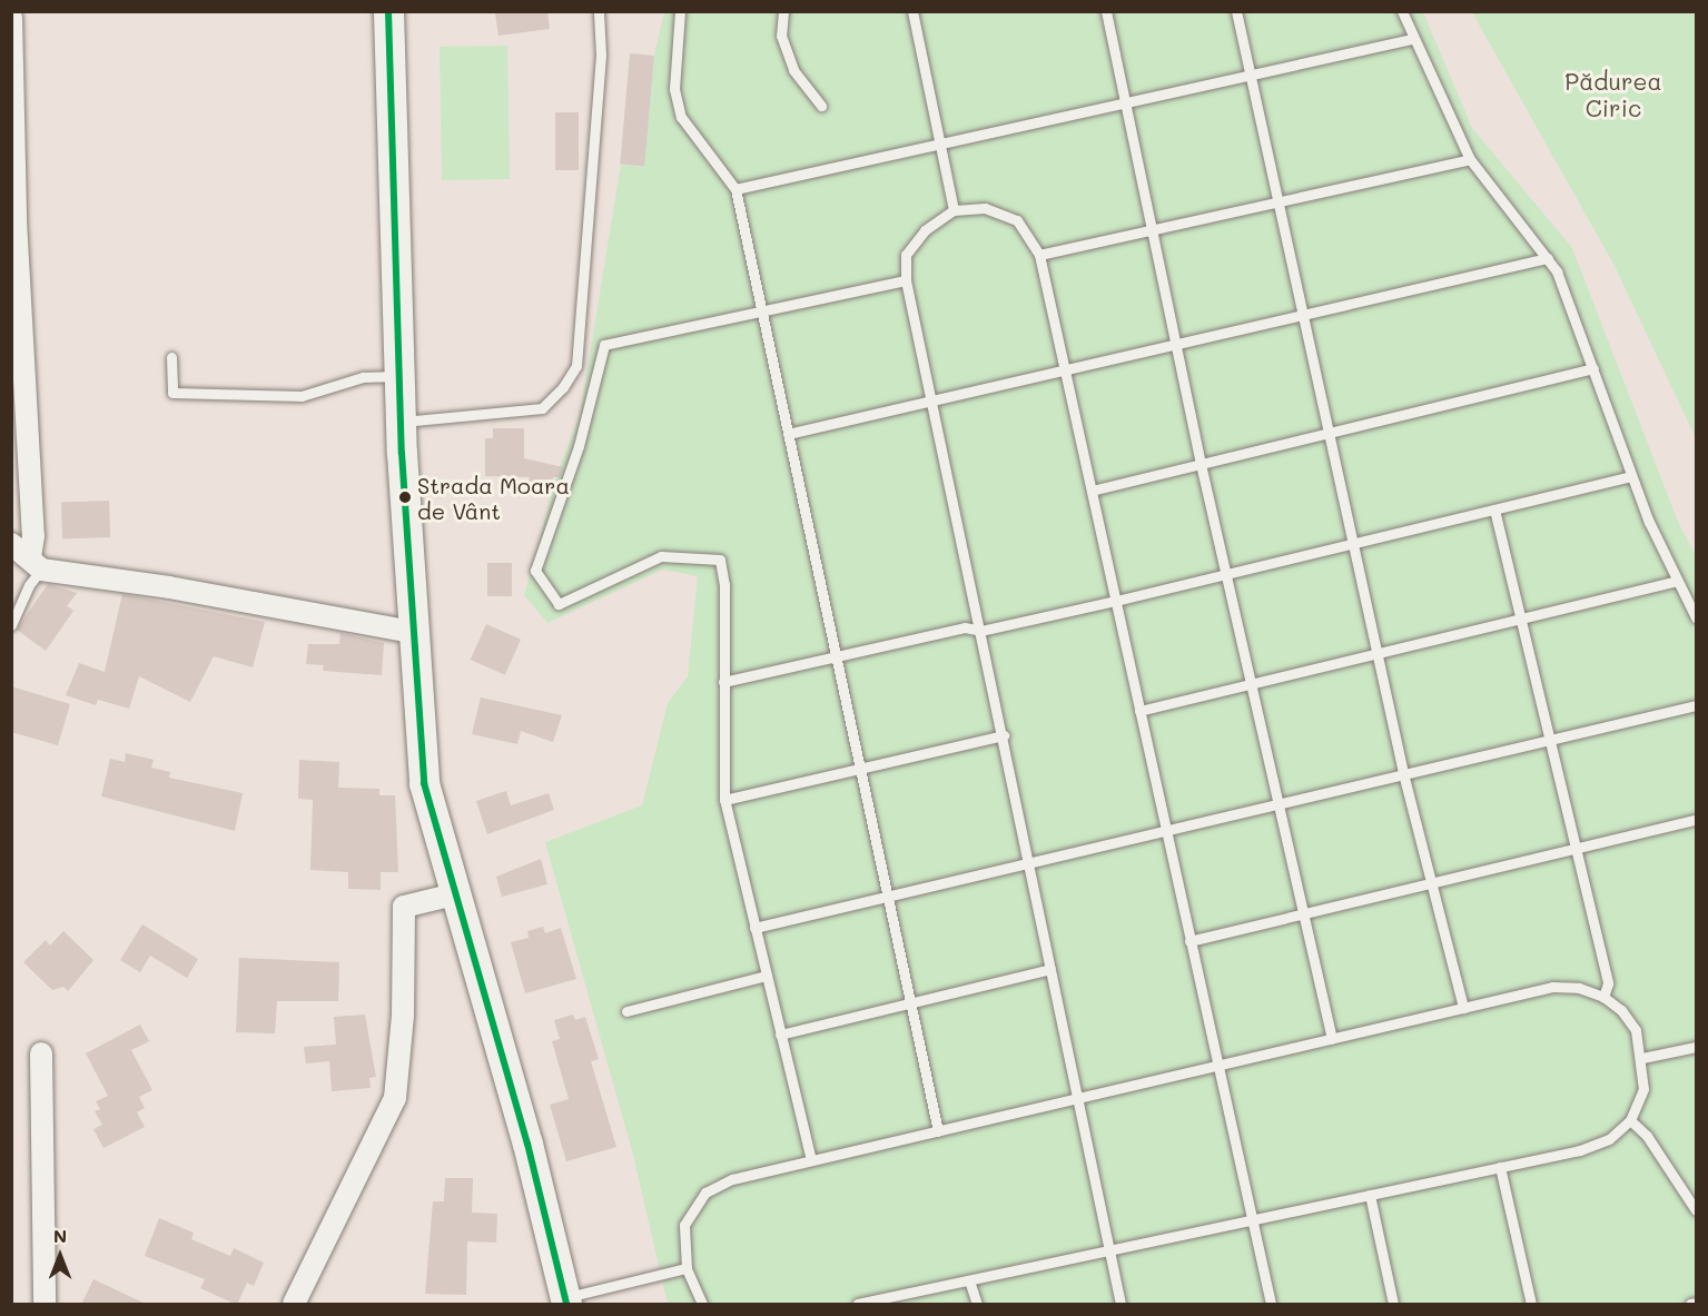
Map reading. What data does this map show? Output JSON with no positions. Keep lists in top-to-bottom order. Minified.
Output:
{"parks":["Pădurea Ciric"],"places":["Strada Moara de Vânt"],"north":"top"}
